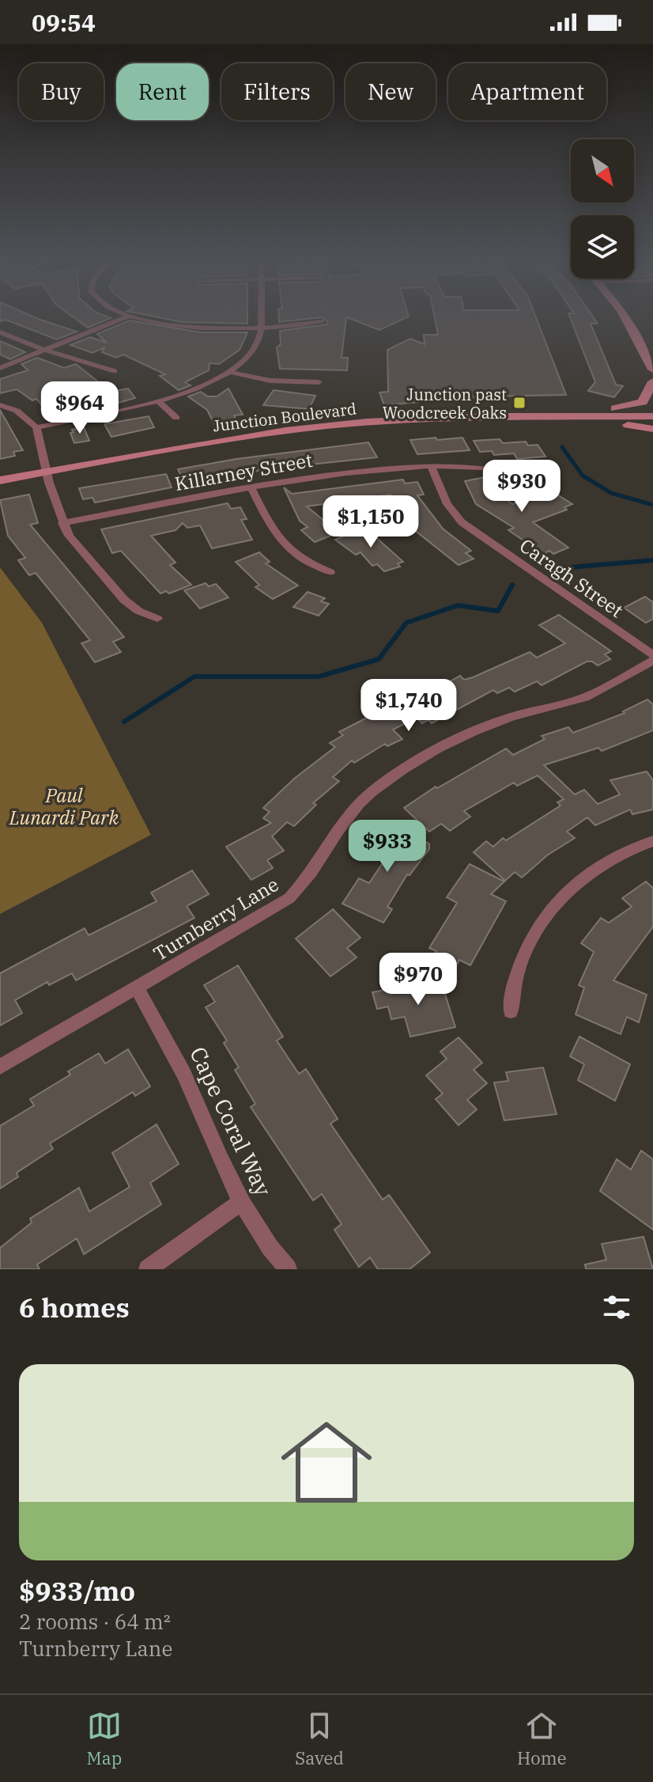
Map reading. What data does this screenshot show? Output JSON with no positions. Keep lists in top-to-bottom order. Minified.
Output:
{"streets":{"main road":["Junction Boulevard"],"street":["Killarney Street","Caragh Street","Turnberry Lane","Cape Coral Way"]},"crossings":[["Killarney Street","Caragh Street"],["Turnberry Lane","Cape Coral Way"]],"parks":["Paul Lunardi Park"],"places":{"transit":["Junction past Woodcreek Oaks"]},"north":"bottom right","page":{"status":"09:54","chip":["Buy","Rent","Filters","New","Apartment"],"price":["$964","$930","$1,150","$1,740","$933","$970"],"heading":"6 homes","list":[{"name":"$933/mo","note":"2 rooms · 64 m² · Turnberry Lane"}],"tabs":["Map","Saved","Home"]}}
